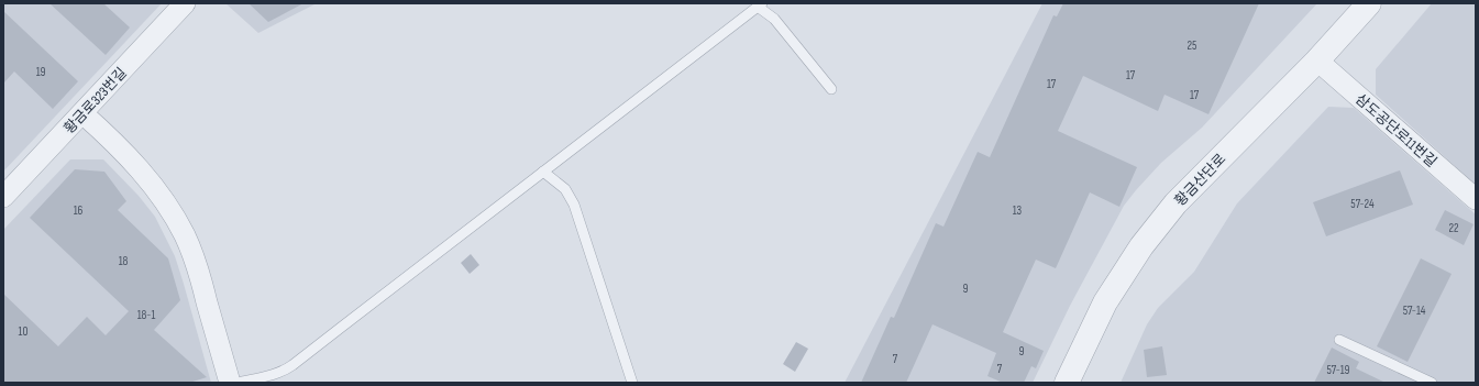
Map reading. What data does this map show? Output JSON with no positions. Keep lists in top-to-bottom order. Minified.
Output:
{"streets":{"street":["황금로323번길","삼도공단로11번길","황금산단로"]},"crossings":[["삼도공단로11번길","황금산단로"]],"house_numbers":["25","19","17","17","17","57-24","16","13","22","18","9","57-14","18-1","10","9","7","7","57-19"]}
